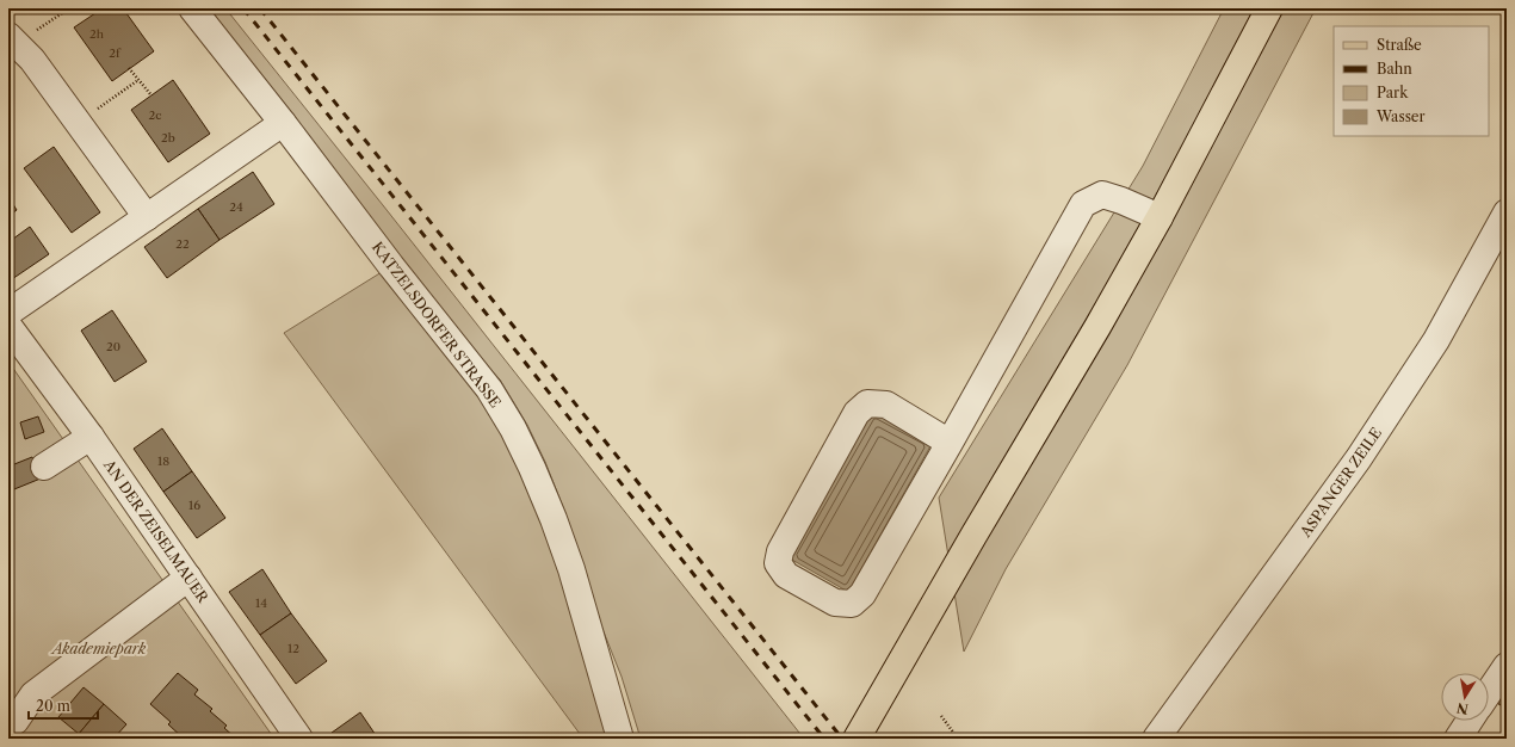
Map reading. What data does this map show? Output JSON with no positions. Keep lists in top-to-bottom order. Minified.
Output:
{"streets":{"street":["KATZELSDORFER STRASSE","ASPANGER ZEILE","AN DER ZEISELMAUER"]},"parks":["Akademiepark"],"house_numbers":["2h","2f","2c","2b","24","22","20","18","16","14","12"],"legend":["Straße","Bahn","Park","Wasser"],"scale_bar":"20 m","north":"bottom"}
